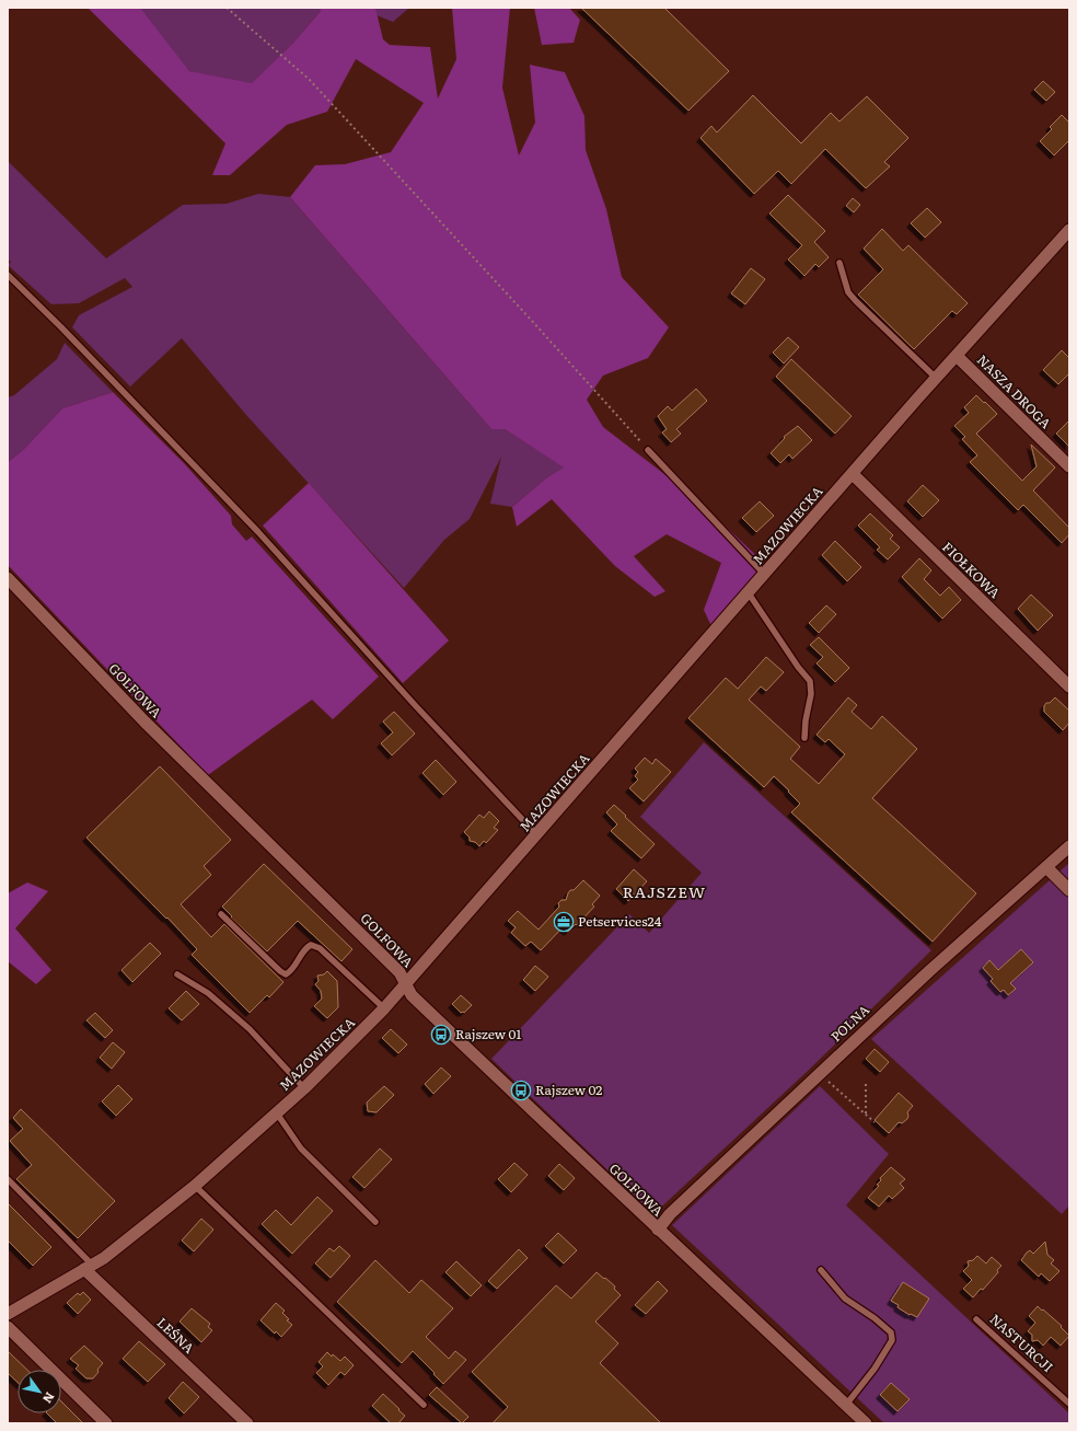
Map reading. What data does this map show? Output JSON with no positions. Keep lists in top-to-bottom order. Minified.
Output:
{"streets":{"street":["NASZA DROGA","MAZOWIECKA","FIOŁKOWA","GOLFOWA","POLNA","LEŚNA"],"lane":["NASTURCJI"]},"crossings":[["NASZA DROGA","MAZOWIECKA"],["MAZOWIECKA","FIOŁKOWA"],["MAZOWIECKA","GOLFOWA"],["MAZOWIECKA","LEŚNA"],["GOLFOWA","POLNA"]],"districts":["RAJSZEW"],"places":{"office":["Petservices24"],"bus stop":["Rajszew 01","Rajszew 02"]},"north":"bottom right"}
